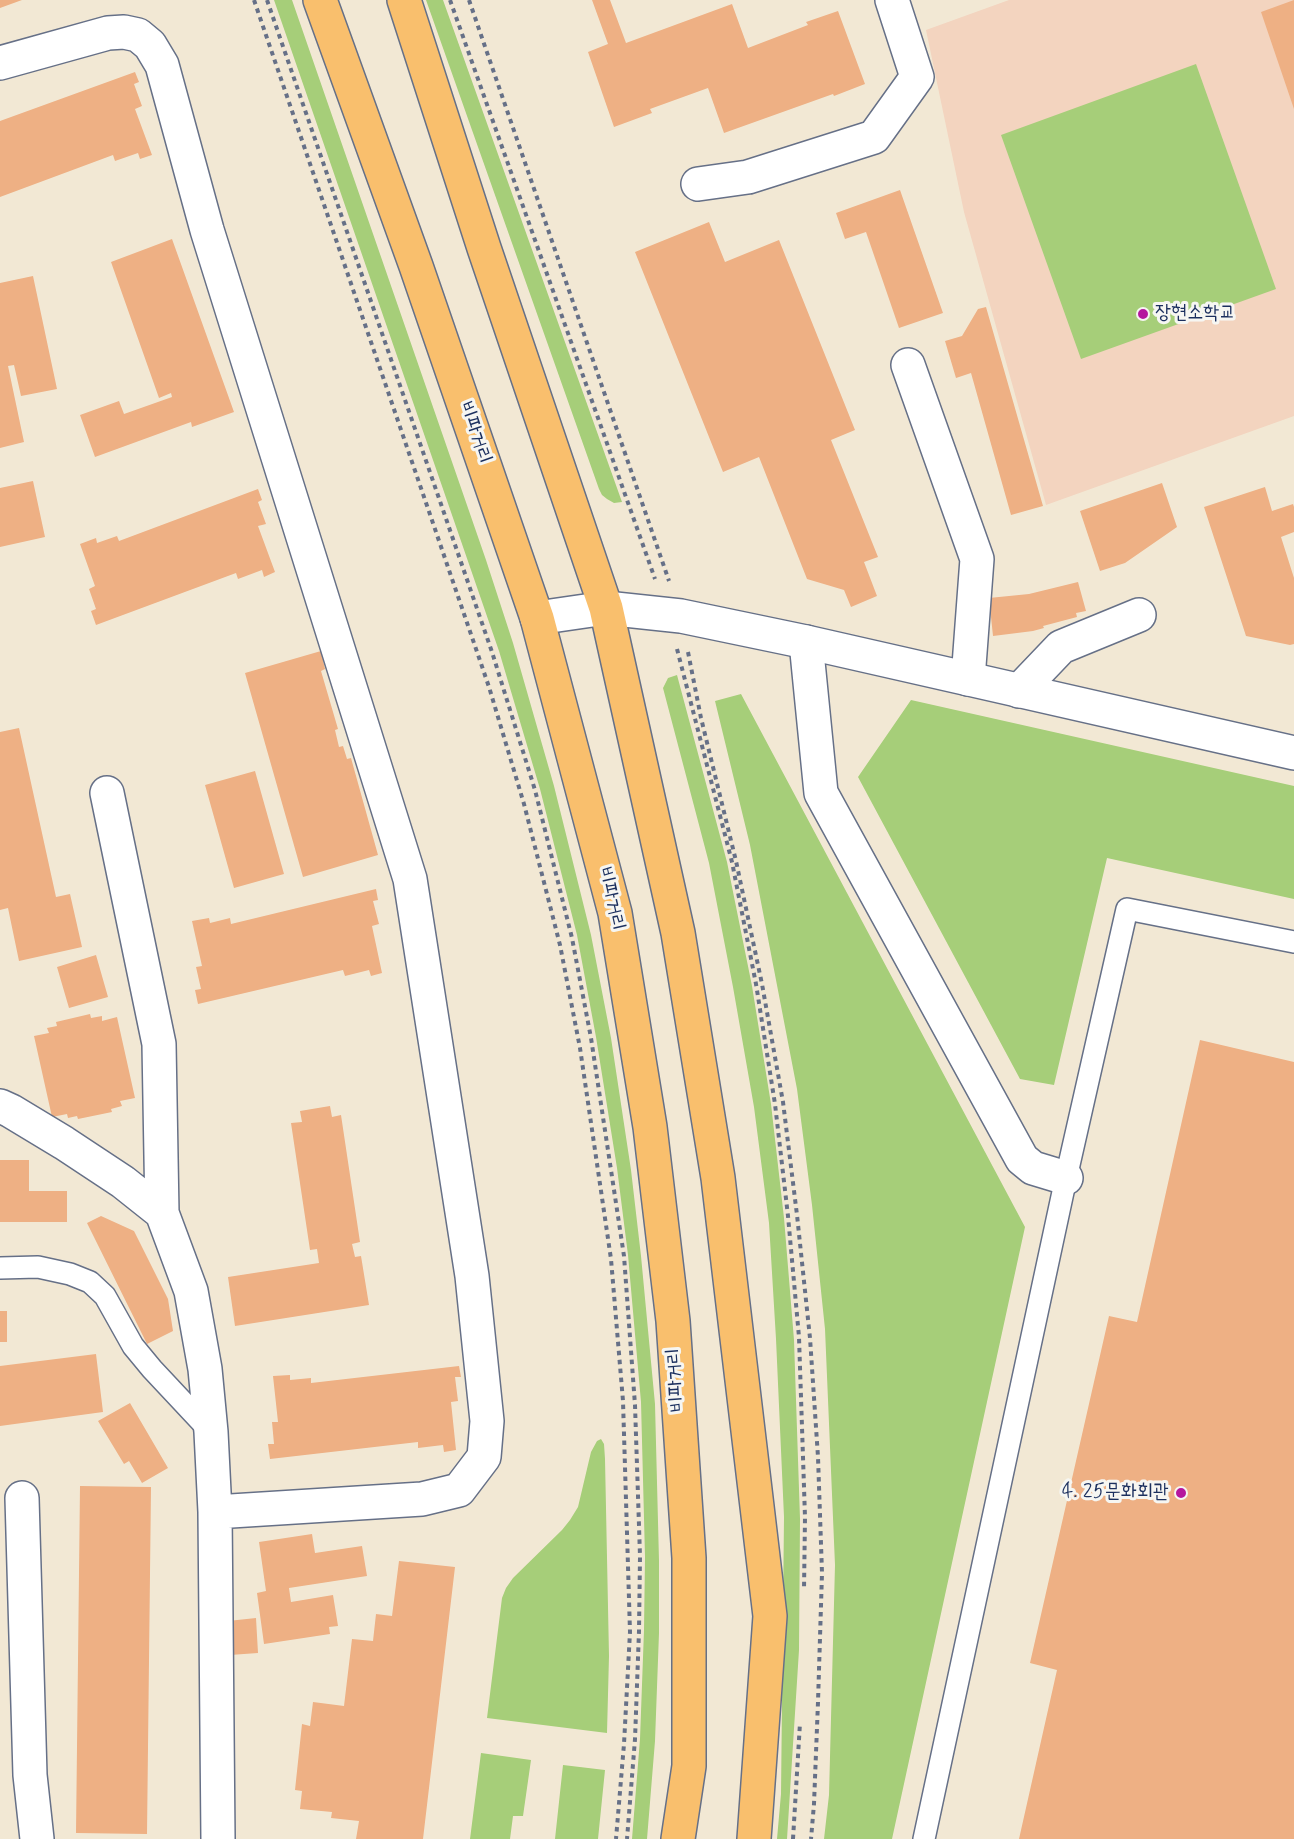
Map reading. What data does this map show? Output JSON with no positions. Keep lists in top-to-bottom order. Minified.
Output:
{"streets":{"main road":["비파거리"]},"places":["장현소학교","4. 25문화회관"]}
